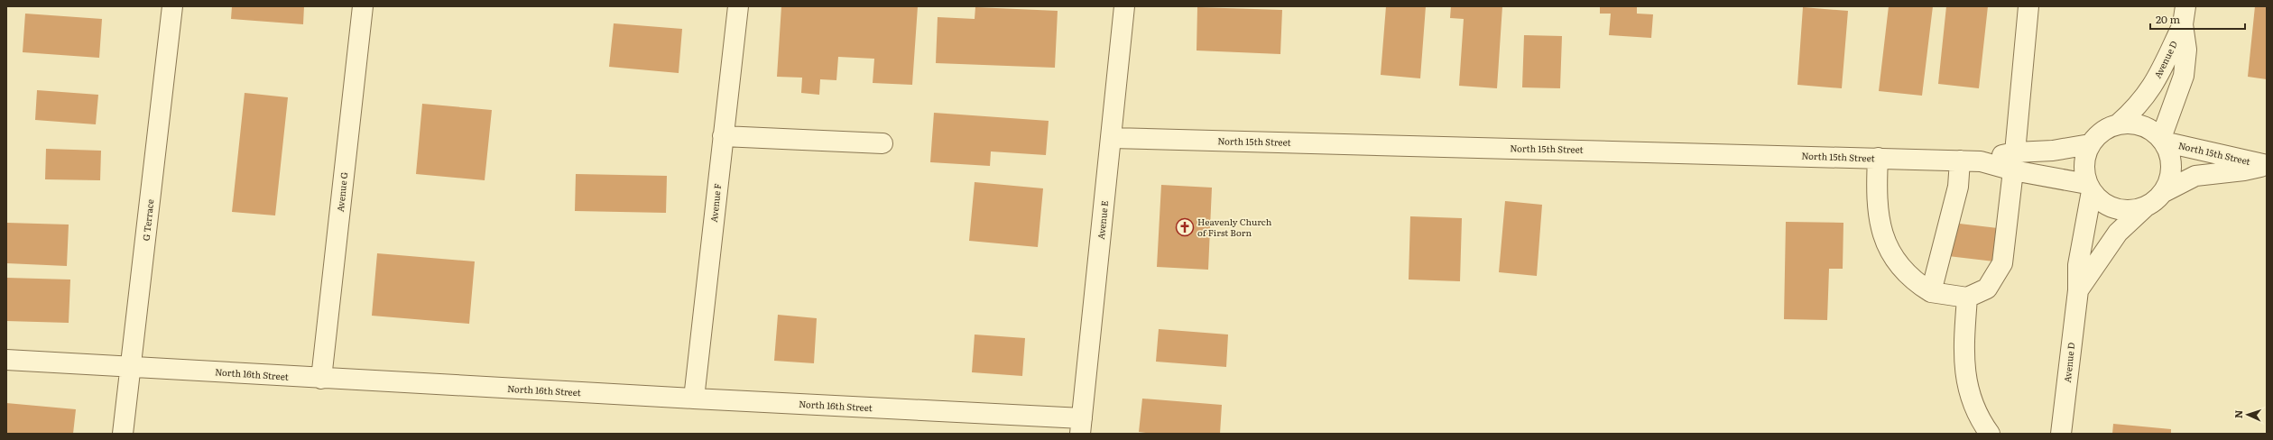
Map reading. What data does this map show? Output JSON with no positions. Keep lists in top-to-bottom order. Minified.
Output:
{"streets":{"street":["Avenue D","North 15th Street","Avenue G","Avenue F","G Terrace","Avenue E","North 16th Street"]},"crossings":[["Avenue D","North 15th Street"],["North 15th Street","Avenue E"],["Avenue G","North 16th Street"],["Avenue F","North 16th Street"],["G Terrace","North 16th Street"],["Avenue E","North 16th Street"]],"places":{"church":["Heavenly Church of First Born"]},"scale_bar":"20 m","north":"left"}
